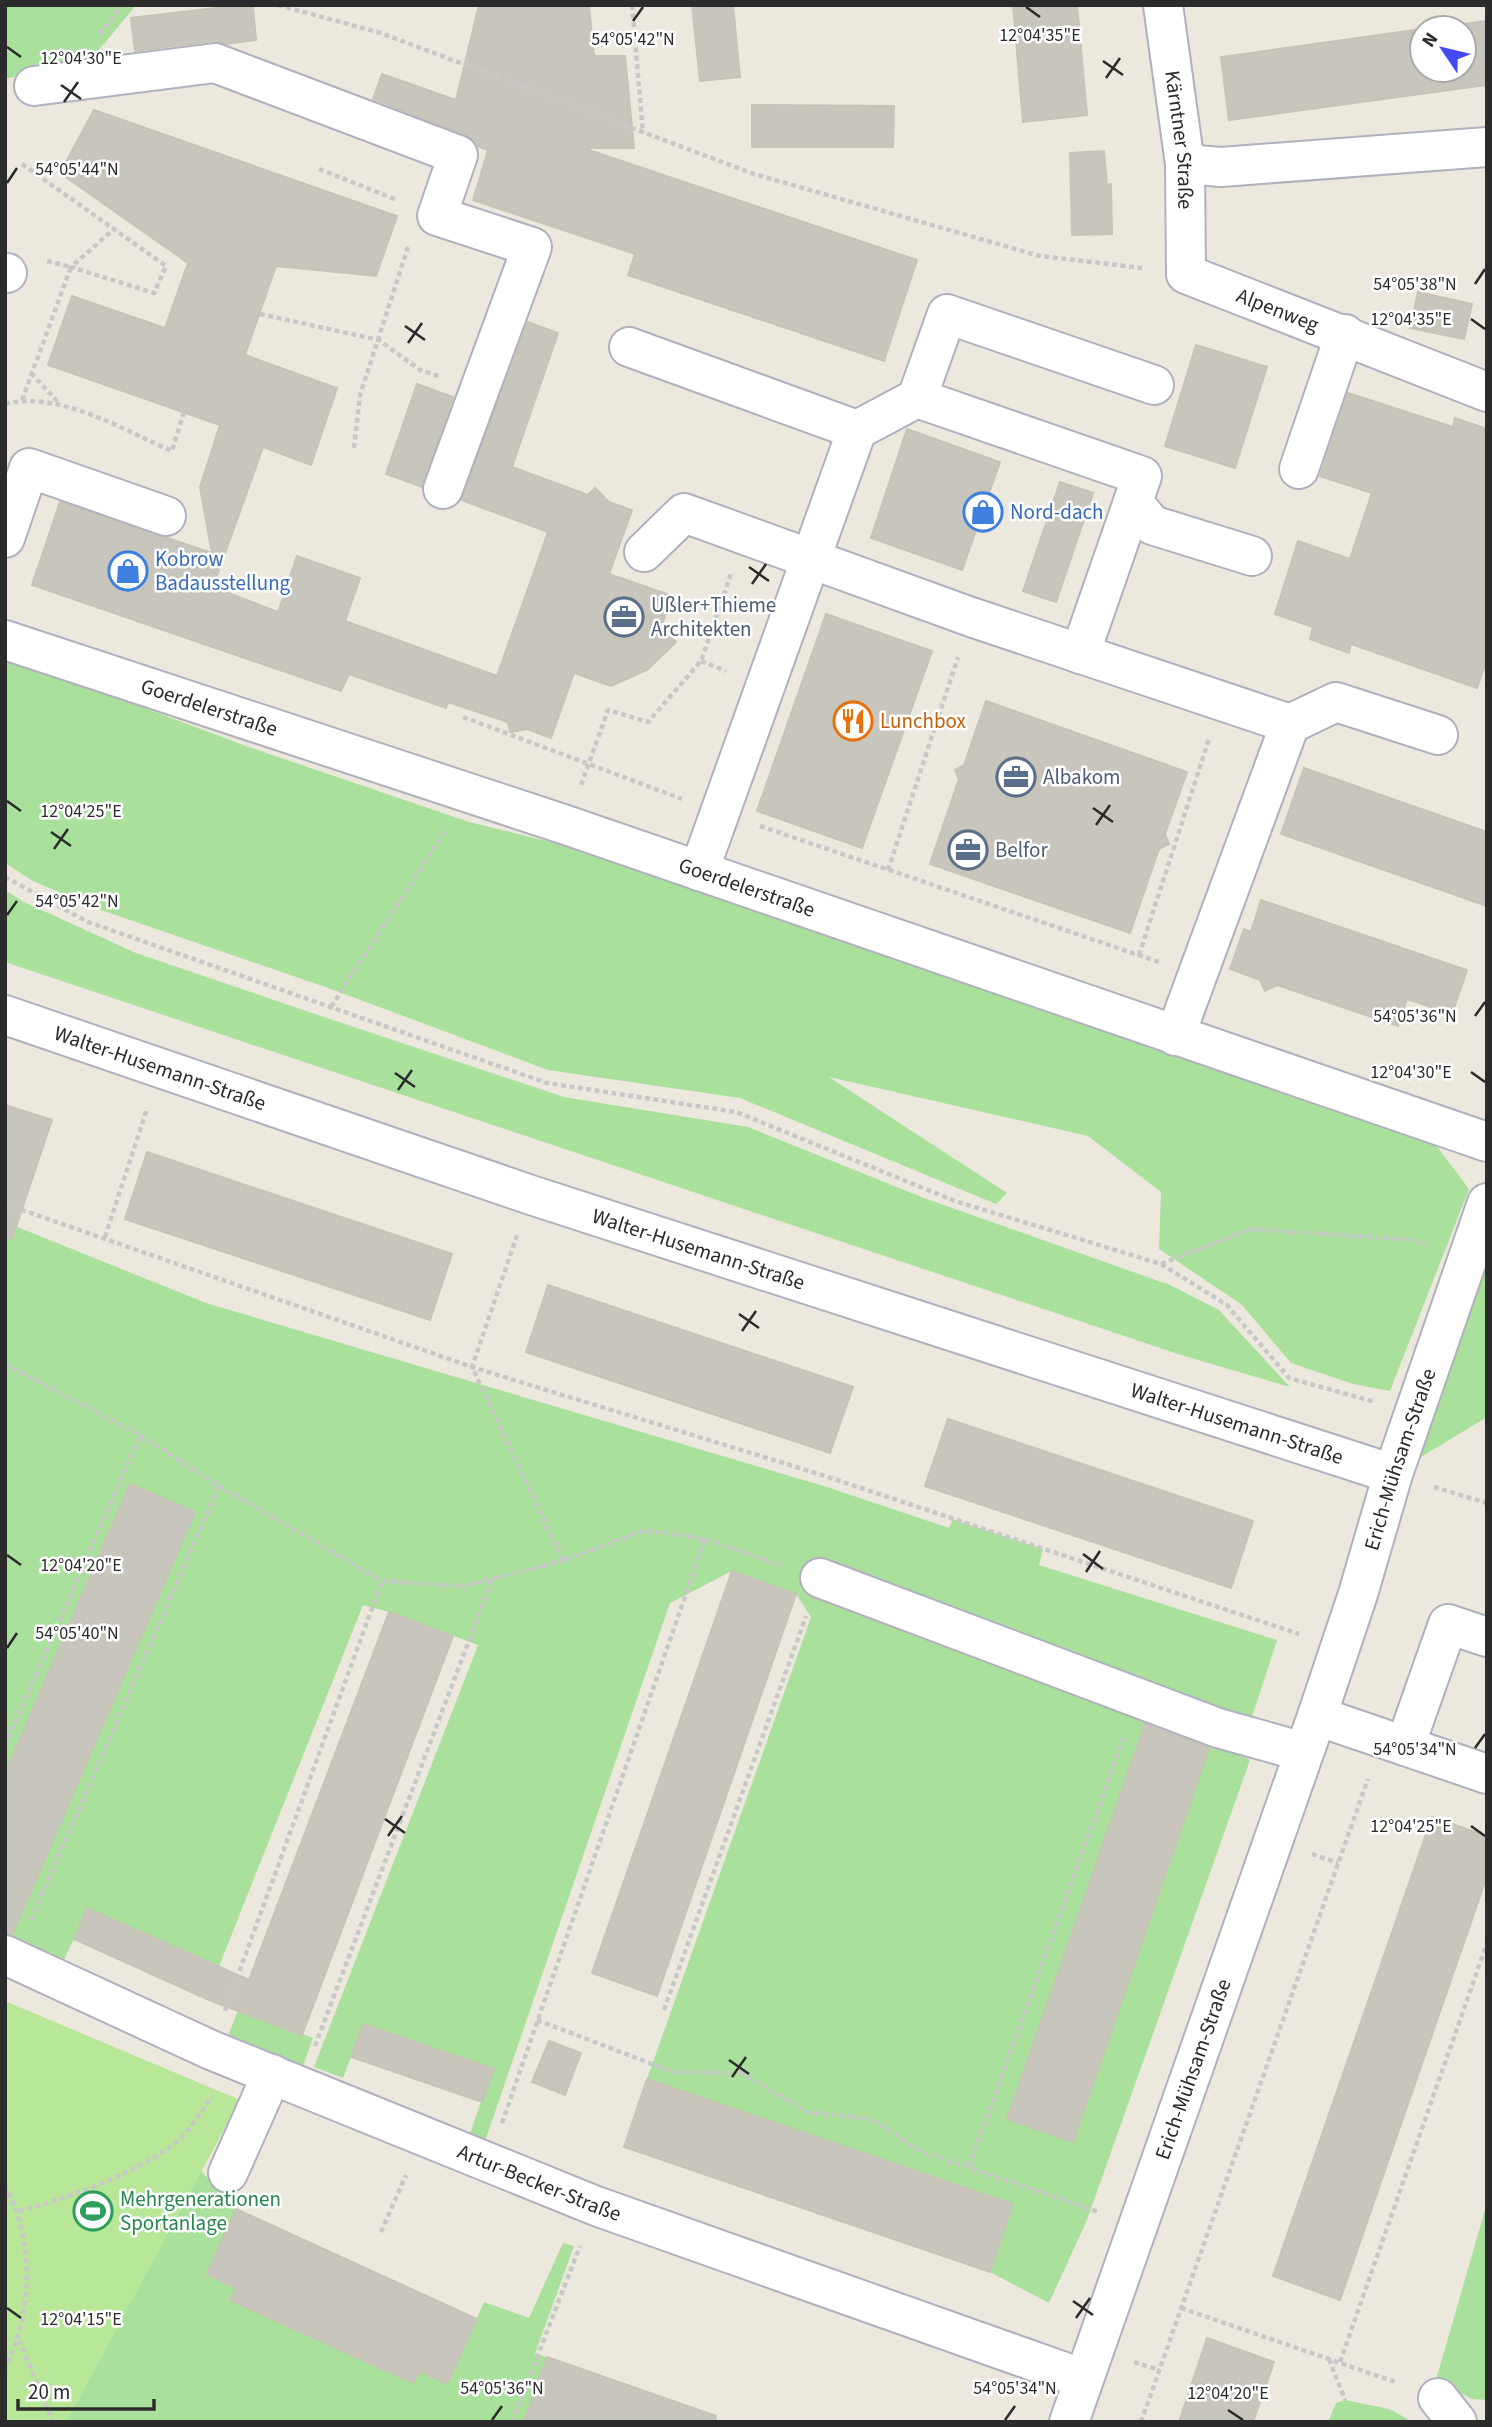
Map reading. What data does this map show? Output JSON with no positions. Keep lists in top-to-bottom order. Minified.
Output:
{"streets":{"street":["Kärntner Straße","Alpenweg","Goerdelerstraße","Walter-Husemann-Straße","Erich-Mühsam-Straße","Artur-Becker-Straße"]},"crossings":[["Kärntner Straße","Alpenweg"],["Walter-Husemann-Straße","Erich-Mühsam-Straße"],["Erich-Mühsam-Straße","Artur-Becker-Straße"]],"places":{"shop":["Nord-dach","Kobrow Badausstellung"],"office":["Ußler+Thieme Architekten","Albakom","Belfor"],"restaurant":["Lunchbox"],"sports":["Mehrgenerationen Sportanlage"]},"scale_bar":"20 m","north":"top left","coordinates":["12°04'35\"E","54°05'42\"N","12°04'30\"E","54°05'44\"N","54°05'38\"N","12°04'25\"E","54°05'36\"N","12°04'20\"E","54°05'40\"N","54°05'34\"N","12°04'15\"E"]}
